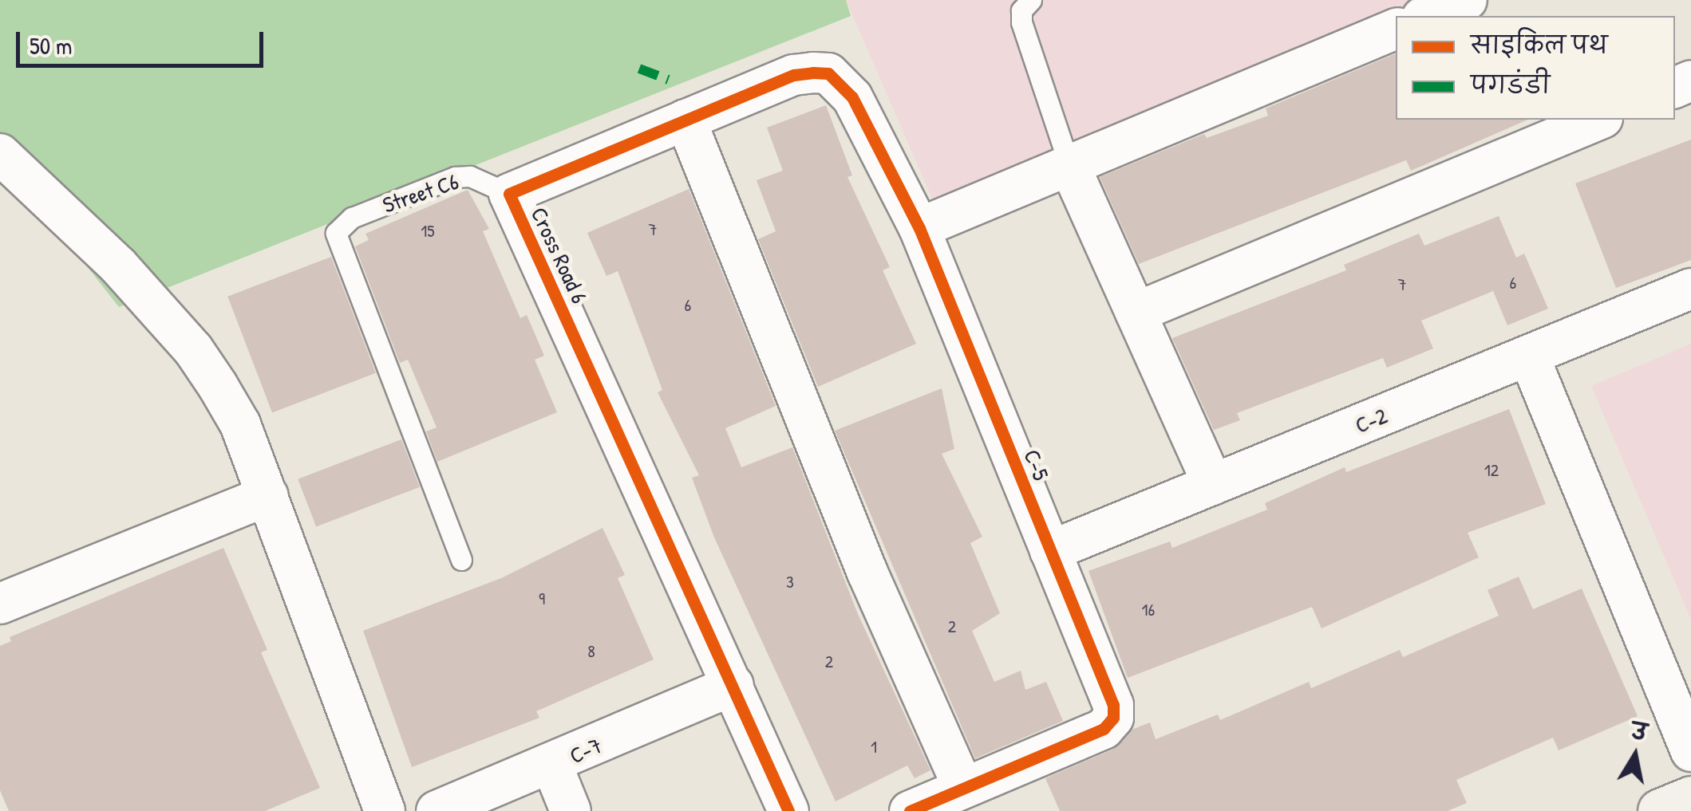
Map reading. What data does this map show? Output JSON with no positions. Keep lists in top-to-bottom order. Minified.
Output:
{"streets":{"street":["Cross Road 6","C-2","C-5","C-7"],"lane":["Street C6"]},"crossings":[["Street C6","Cross Road 6"],["Cross Road 6","C-5"],["Cross Road 6","C-7"],["C-2","C-5"]],"house_numbers":["7","15","6","7","6","12","3","9","16","2","8","2","1"],"legend":["साइकिल पथ","पगडंडी"],"scale_bar":"50 m","north":"top"}
